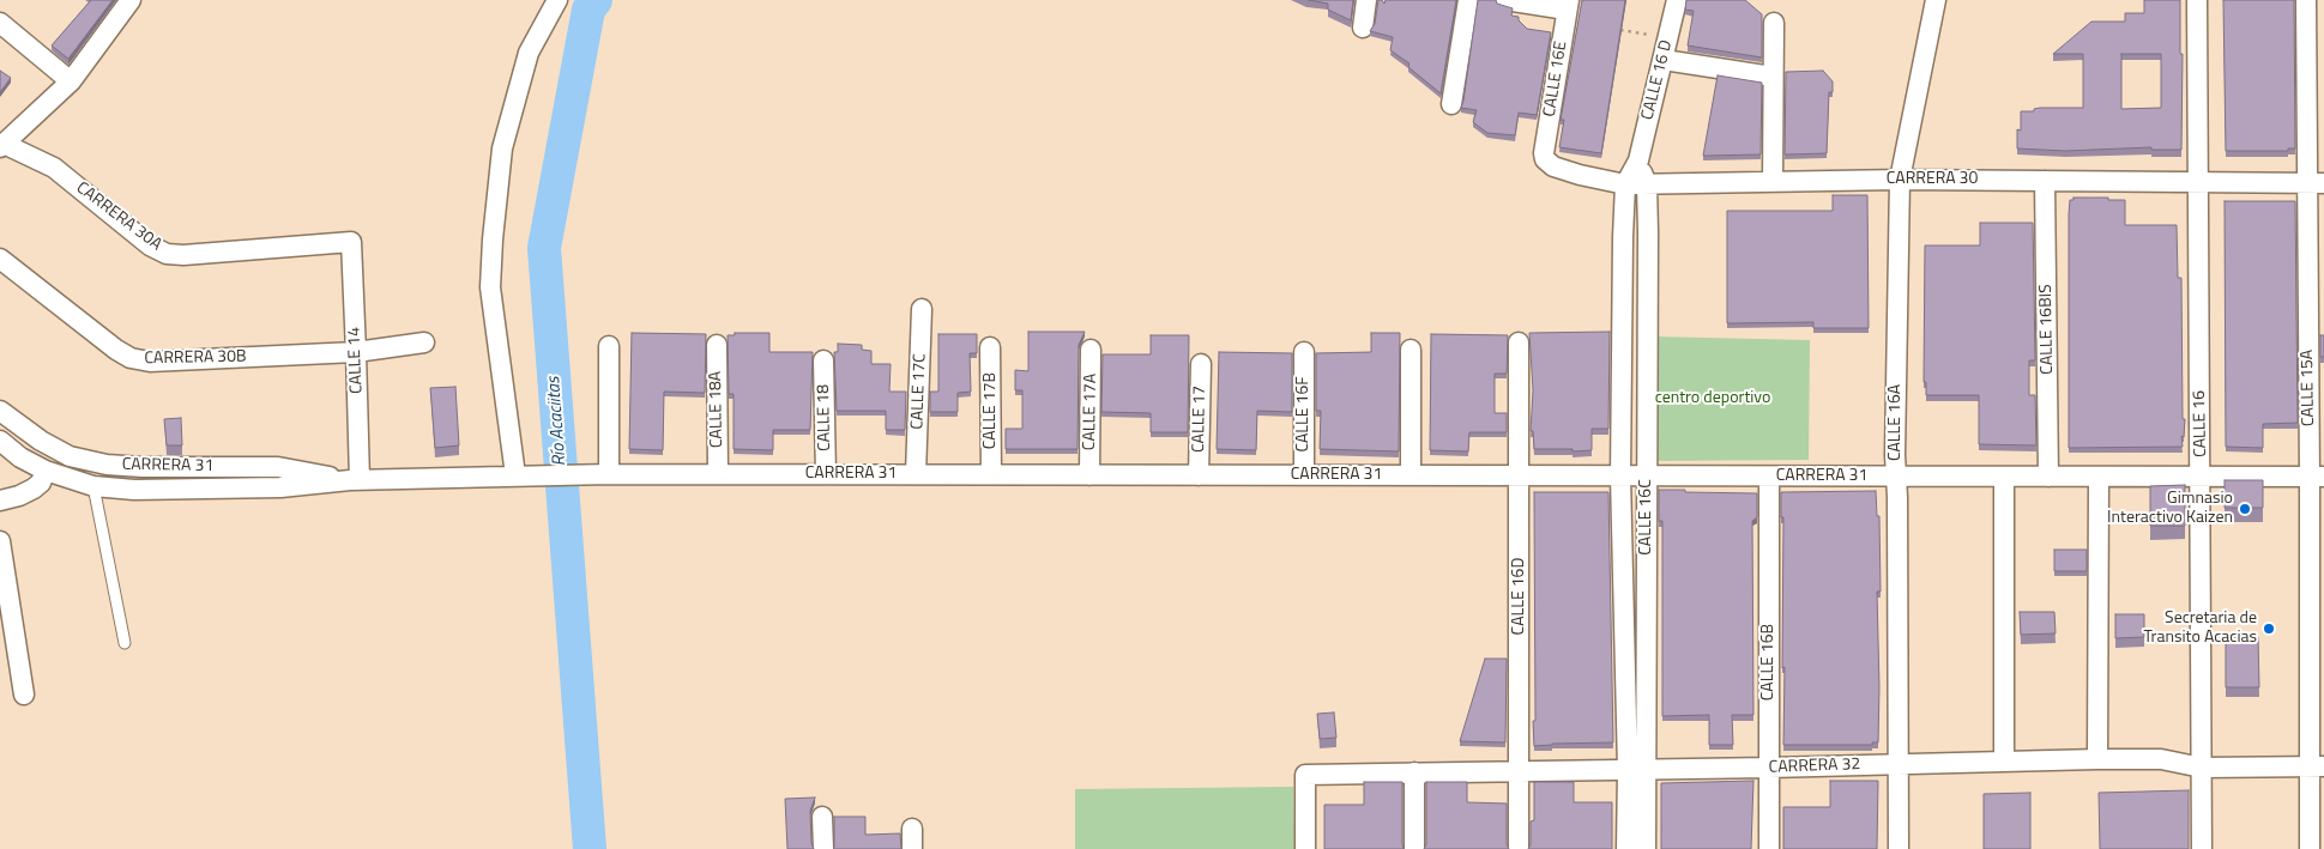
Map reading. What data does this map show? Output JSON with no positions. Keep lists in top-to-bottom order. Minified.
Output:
{"streets":{"street":["CALLE 16E","CALLE 16 D","CARRERA 30","CARRERA 30A","CALLE 16BIS","CARRERA 30B","CALLE 14","CALLE 15A","CALLE 17C","CALLE 18A","CALLE 17B","CALLE 17A","CALLE 16F","CALLE 18","CALLE 17","CALLE 16A","CALLE 16","CARRERA 31","CALLE 16C","CALLE 16D","CALLE 16B","CARRERA 32"]},"crossings":[["CALLE 16E","CARRERA 30"],["CALLE 16 D","CARRERA 30"],["CALLE 16 D","CALLE 16C"],["CARRERA 30","CALLE 16BIS"],["CARRERA 30","CALLE 15A"],["CARRERA 30","CALLE 16A"],["CARRERA 30","CALLE 16"],["CARRERA 30","CALLE 16C"],["CARRERA 30A","CALLE 14"],["CALLE 16BIS","CARRERA 31"],["CARRERA 30B","CALLE 14"],["CALLE 14","CARRERA 31"],["CALLE 15A","CARRERA 31"],["CALLE 15A","CARRERA 32"],["CALLE 17C","CARRERA 31"],["CALLE 18A","CARRERA 31"],["CALLE 17B","CARRERA 31"],["CALLE 17A","CARRERA 31"],["CALLE 16F","CARRERA 31"],["CALLE 18","CARRERA 31"],["CALLE 17","CARRERA 31"],["CALLE 16A","CARRERA 31"],["CALLE 16A","CARRERA 32"],["CALLE 16","CARRERA 31"],["CALLE 16","CARRERA 32"],["CARRERA 31","CALLE 16C"],["CARRERA 31","CALLE 16D"],["CARRERA 31","CALLE 16B"],["CALLE 16C","CARRERA 32"],["CALLE 16D","CARRERA 32"],["CALLE 16B","CARRERA 32"]],"water":["Río Acaciitas"],"parks":["centro deportivo"],"places":["Gimnasio Interactivo Kaizen","Secretaria de Transito Acacias"]}
